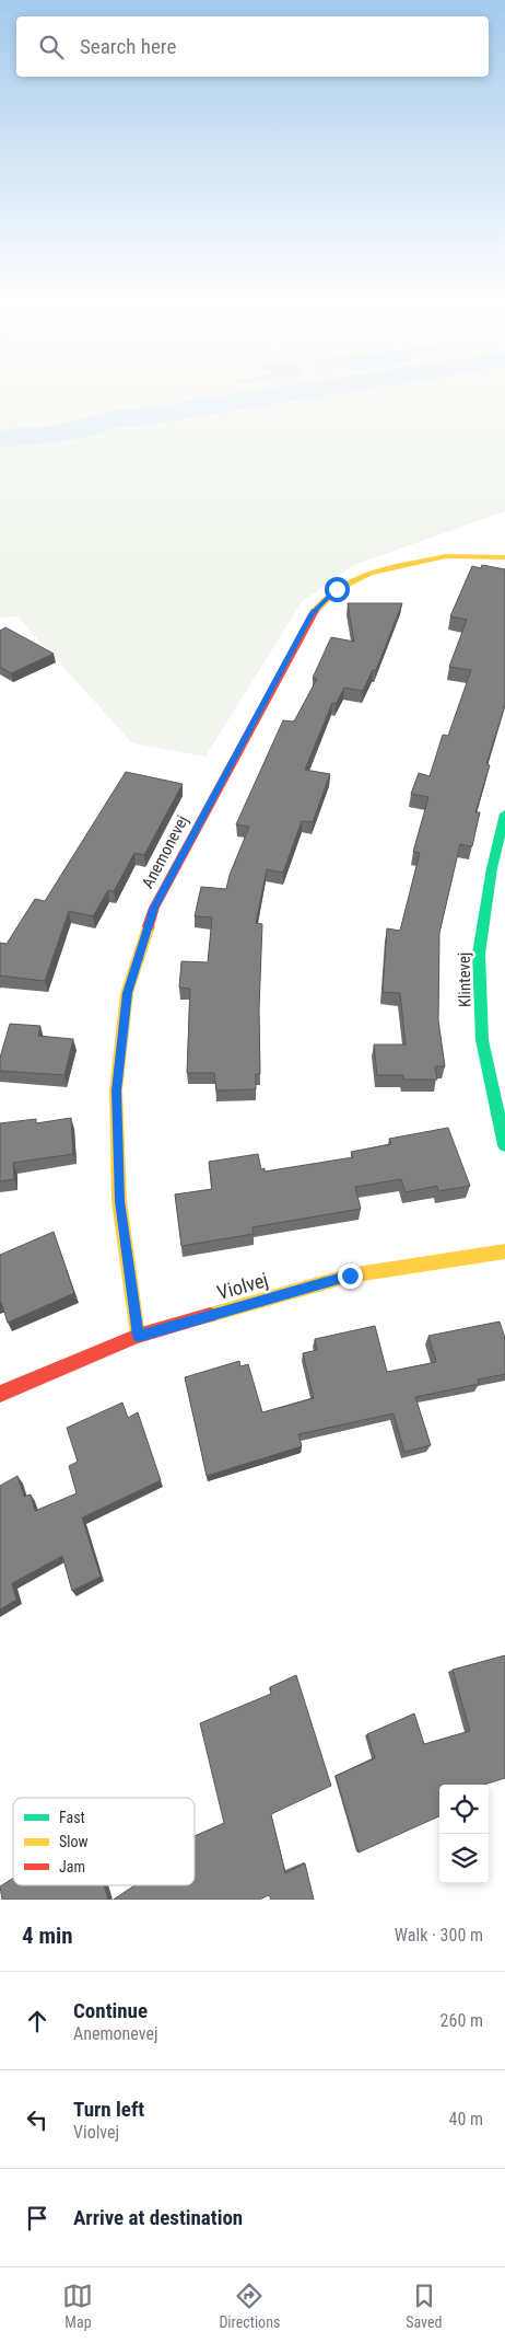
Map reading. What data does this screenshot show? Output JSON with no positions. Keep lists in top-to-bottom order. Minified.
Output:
{"streets":{"street":["Anemonevej","Klintevej","Violvej"]},"crossings":[["Anemonevej","Violvej"]],"legend":["Fast","Slow","Jam"],"page":{"search":"Search here","heading":["4 min","Walk · 300 m"],"list":[["Continue","Anemonevej","260 m"],["Turn left","Violvej","40 m"],"Arrive at destination"],"nav":["Map","Directions","Saved"]}}
